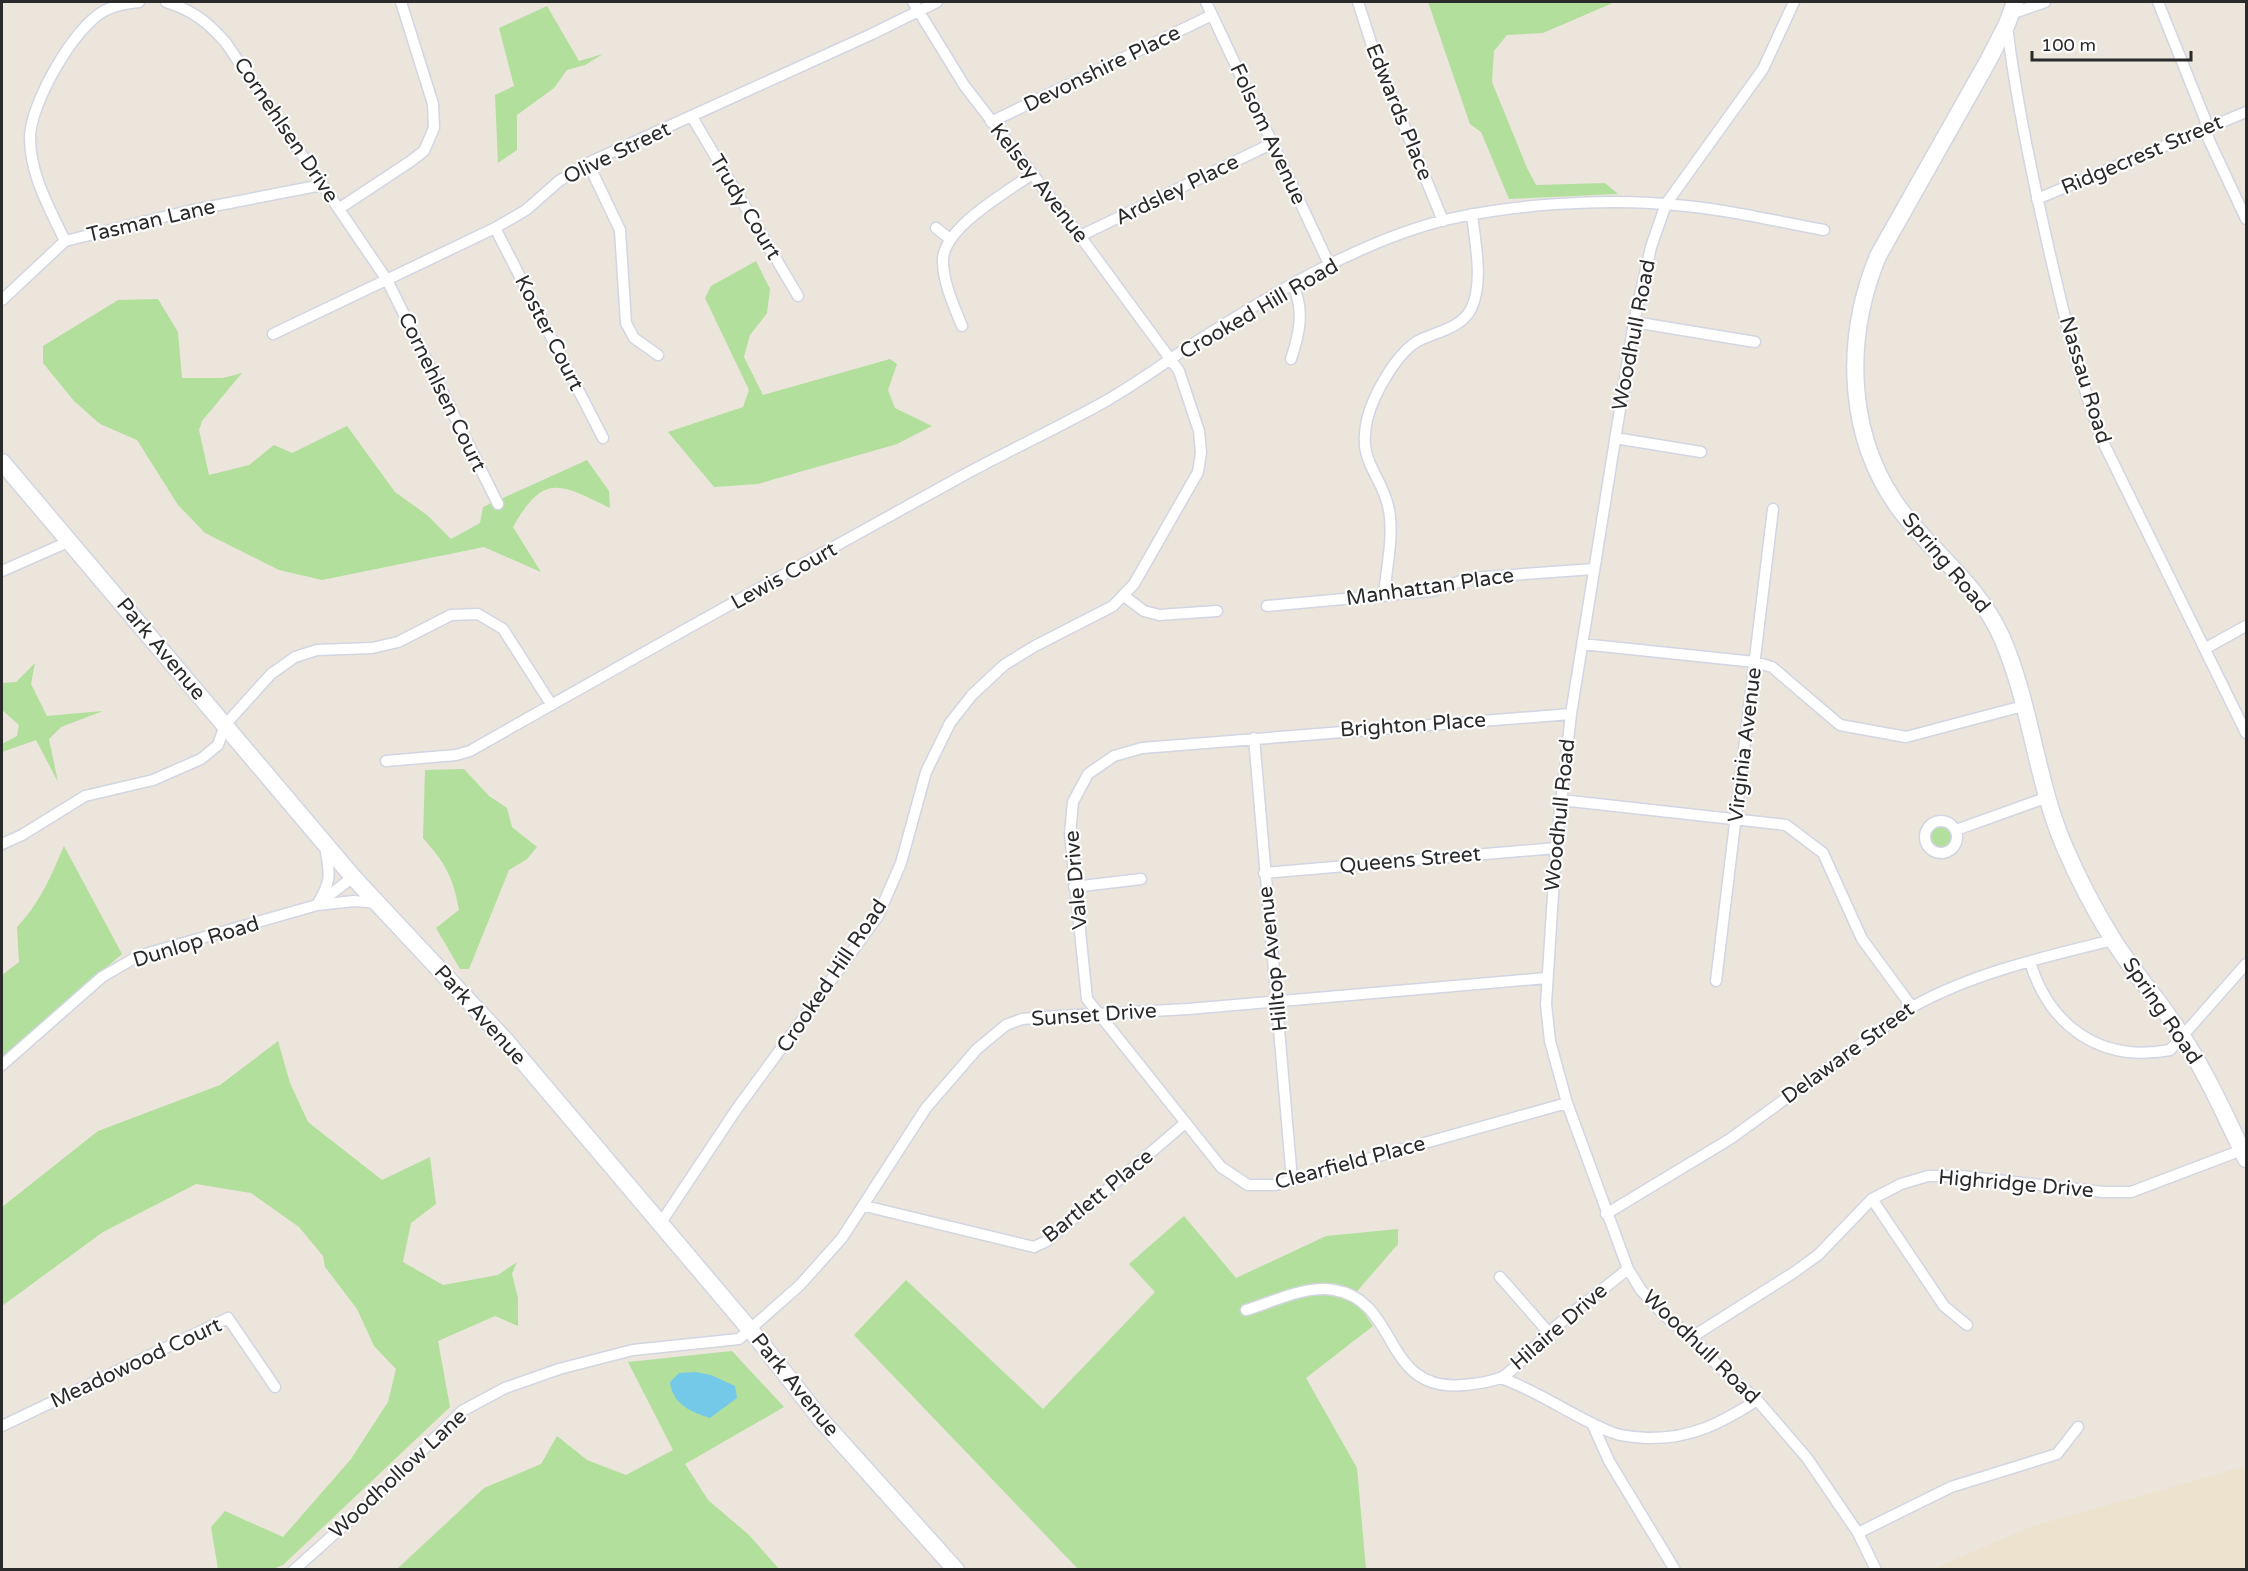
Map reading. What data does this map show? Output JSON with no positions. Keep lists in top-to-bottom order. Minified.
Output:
{"streets":{"main road":["Spring Road","Park Avenue"],"street":["Devonshire Place","Edwards Place","Cornehlsen Drive","Folsom Avenue","Olive Street","Ridgecrest Street","Kelsey Avenue","Ardsley Place","Trudy Court","Tasman Lane","Crooked Hill Road","Koster Court","Woodhull Road","Nassau Road","Cornehlsen Court","Lewis Court","Manhattan Place","Brighton Place","Virginia Avenue","Queens Street","Vale Drive","Dunlop Road","Hilltop Avenue","Sunset Drive","Delaware Street","Clearfield Place","Highridge Drive","Bartlett Place","Hilaire Drive","Meadowood Court","Woodhollow Lane"]},"crossings":[["Devonshire Place","Folsom Avenue"],["Devonshire Place","Kelsey Avenue"],["Edwards Place","Crooked Hill Road"],["Cornehlsen Drive","Olive Street"],["Cornehlsen Drive","Tasman Lane"],["Cornehlsen Drive","Cornehlsen Court"],["Folsom Avenue","Ardsley Place"],["Folsom Avenue","Crooked Hill Road"],["Olive Street","Kelsey Avenue"],["Olive Street","Trudy Court"],["Olive Street","Koster Court"],["Olive Street","Cornehlsen Court"],["Ridgecrest Street","Nassau Road"],["Kelsey Avenue","Ardsley Place"],["Kelsey Avenue","Crooked Hill Road"],["Kelsey Avenue","Lewis Court"],["Crooked Hill Road","Woodhull Road"],["Crooked Hill Road","Lewis Court"],["Crooked Hill Road","Park Avenue"],["Woodhull Road","Manhattan Place"],["Woodhull Road","Brighton Place"],["Woodhull Road","Queens Street"],["Woodhull Road","Sunset Drive"],["Woodhull Road","Delaware Street"],["Woodhull Road","Clearfield Place"],["Woodhull Road","Highridge Drive"],["Woodhull Road","Hilaire Drive"],["Nassau Road","Spring Road"],["Spring Road","Delaware Street"],["Spring Road","Highridge Drive"],["Park Avenue","Dunlop Road"],["Park Avenue","Sunset Drive"],["Park Avenue","Woodhollow Lane"],["Brighton Place","Vale Drive"],["Brighton Place","Hilltop Avenue"],["Queens Street","Hilltop Avenue"],["Vale Drive","Hilltop Avenue"],["Vale Drive","Sunset Drive"],["Vale Drive","Clearfield Place"],["Hilltop Avenue","Sunset Drive"],["Hilltop Avenue","Clearfield Place"],["Sunset Drive","Clearfield Place"],["Sunset Drive","Bartlett Place"],["Sunset Drive","Woodhollow Lane"],["Clearfield Place","Bartlett Place"]],"scale_bar":"100 m"}
